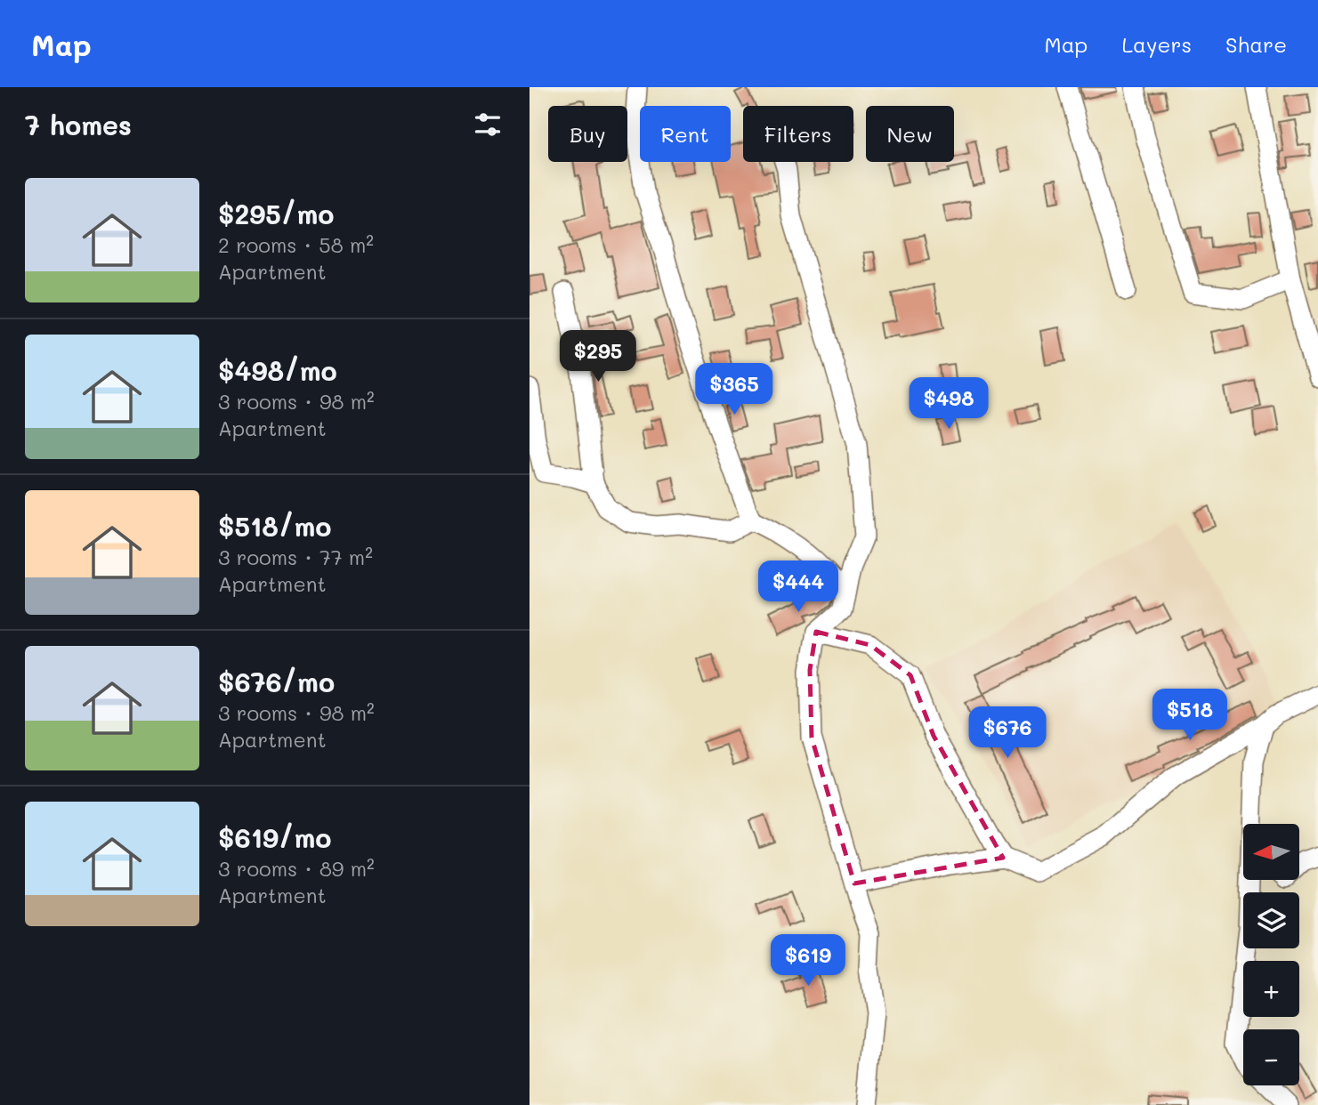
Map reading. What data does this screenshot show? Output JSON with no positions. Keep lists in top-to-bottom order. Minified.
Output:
{"north":"left","page":{"header":"Map","nav":["Map","Layers","Share"],"heading":"7 homes","chip":["Buy","Rent","Filters","New"],"list":[{"name":"$295/mo","note":"2 rooms · 58 m² · Apartment"},{"name":"$498/mo","note":"3 rooms · 98 m² · Apartment"},{"name":"$518/mo","note":"3 rooms · 77 m² · Apartment"},{"name":"$676/mo","note":"3 rooms · 98 m² · Apartment"},{"name":"$619/mo","note":"3 rooms · 89 m² · Apartment"}],"price":["$295","$365","$498","$444","$518","$676","$619"],"map_buttons":["+","−"]}}
